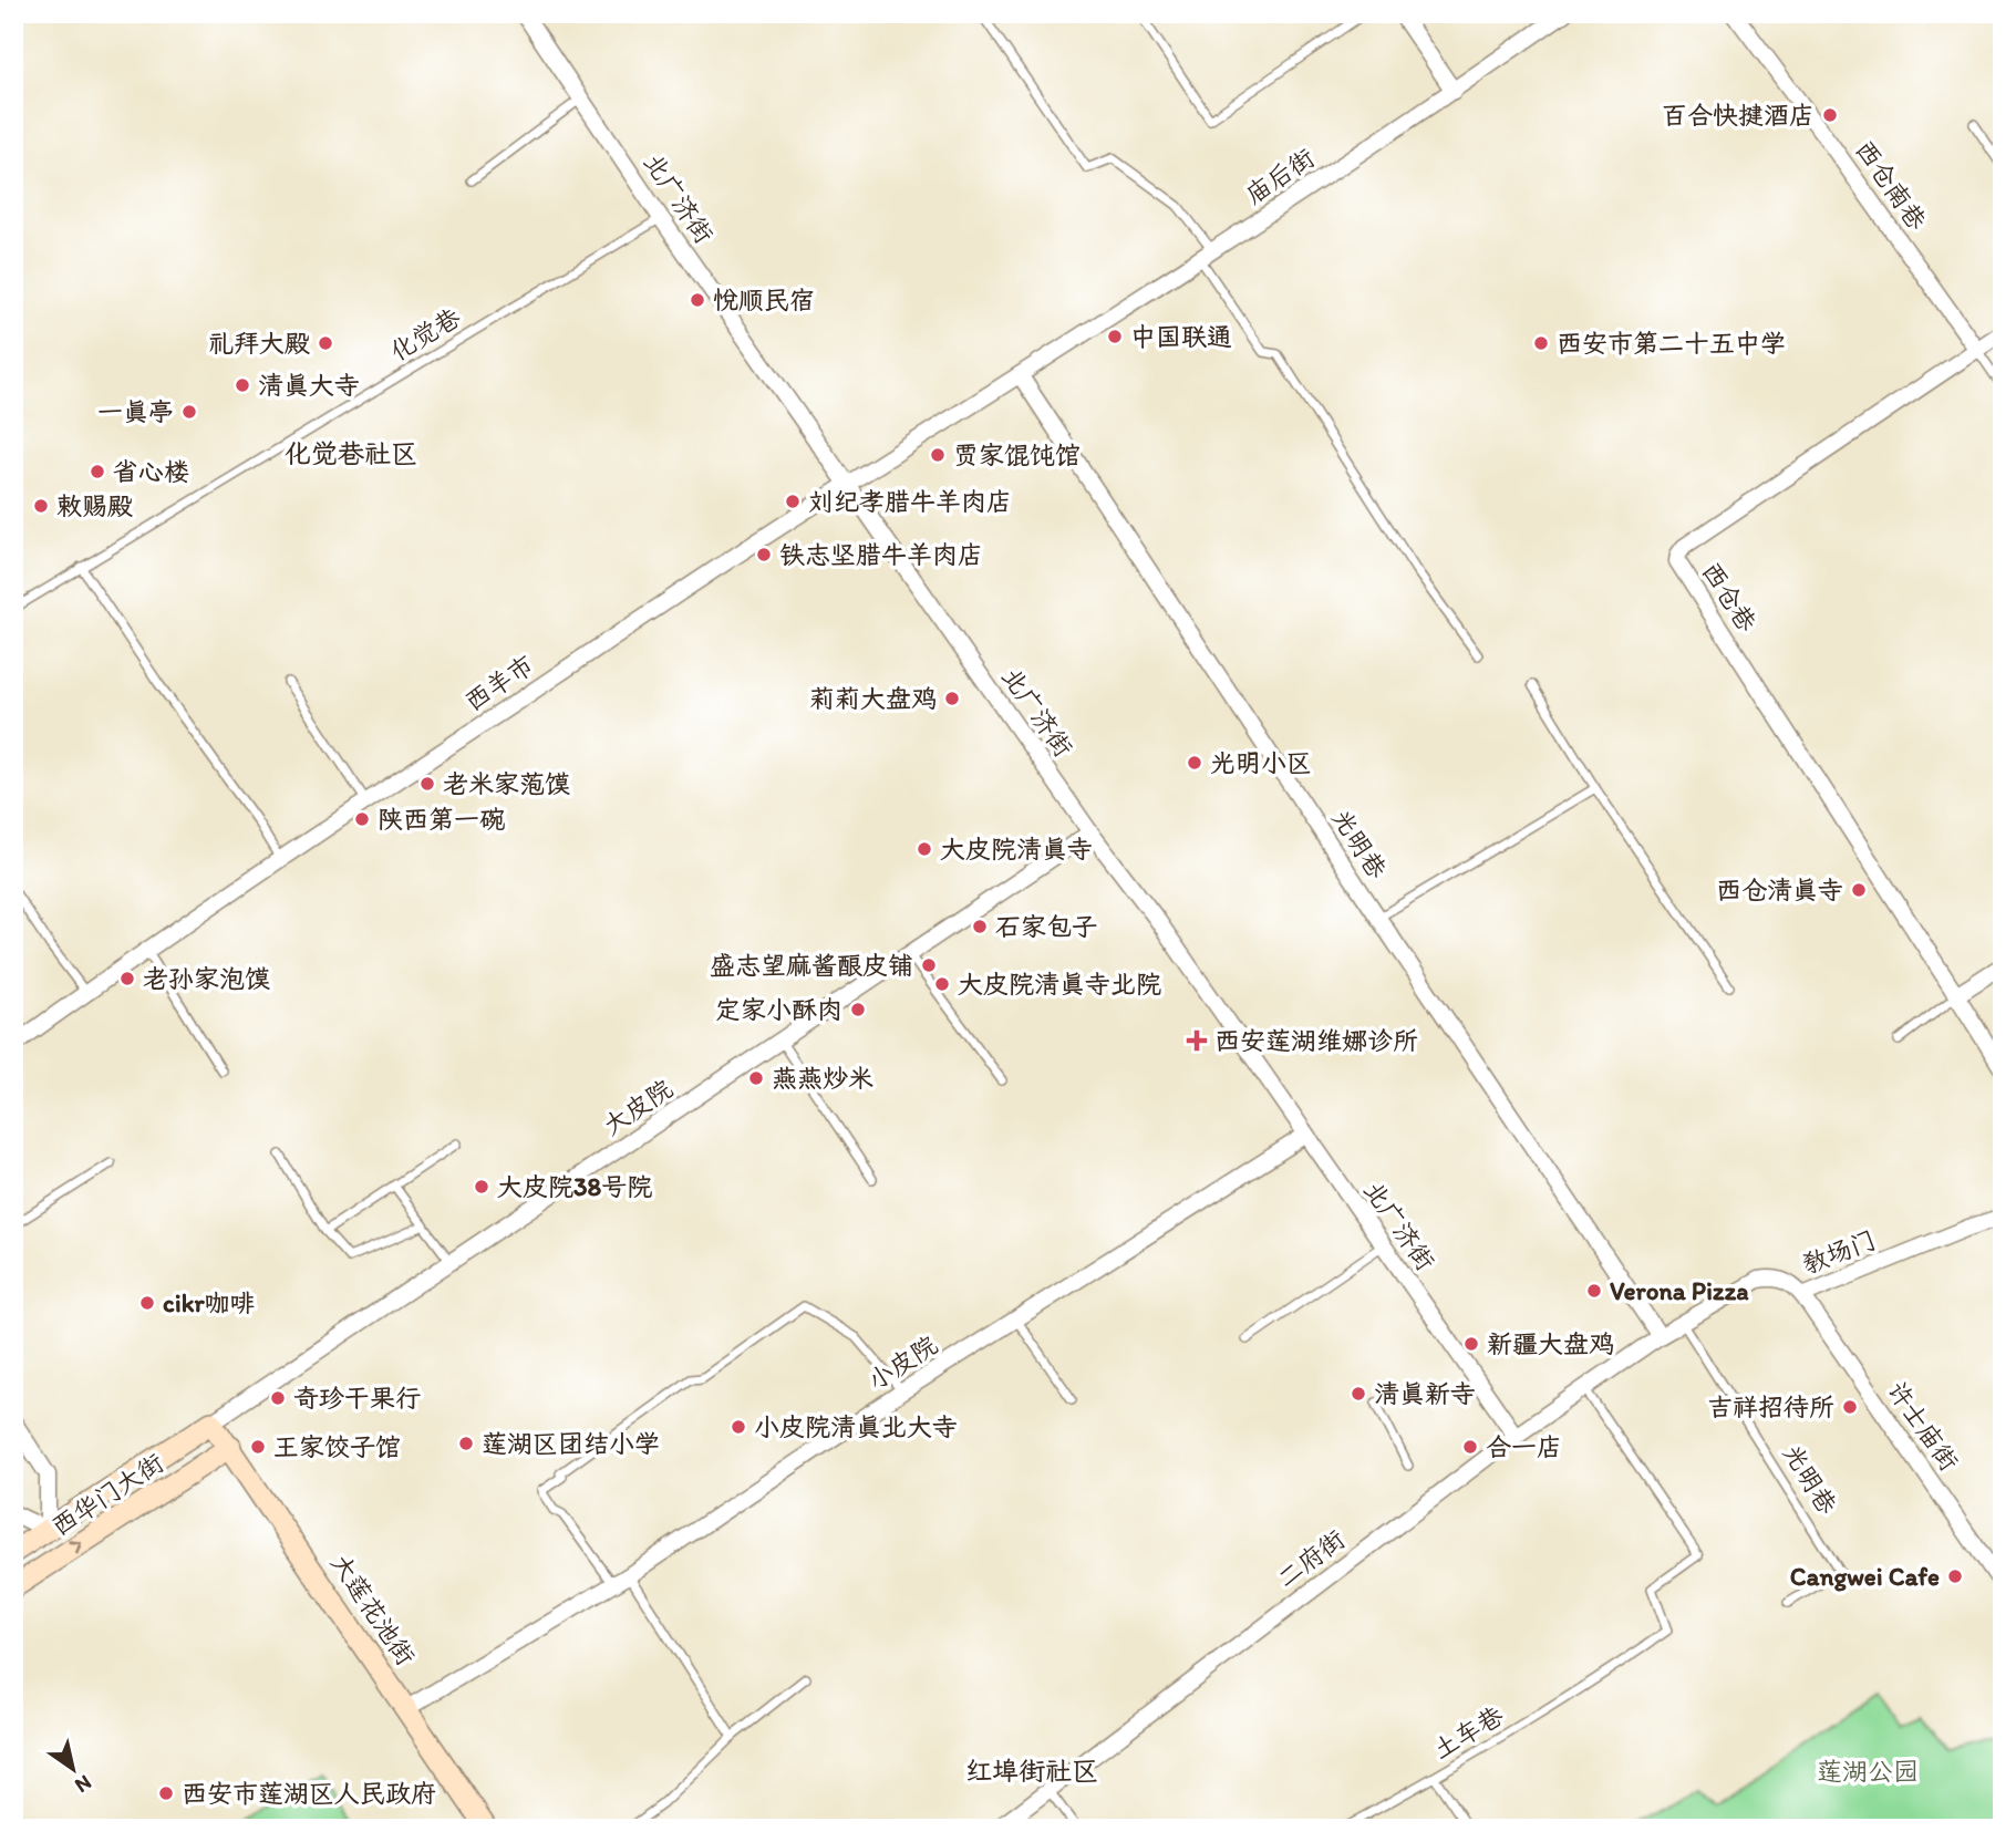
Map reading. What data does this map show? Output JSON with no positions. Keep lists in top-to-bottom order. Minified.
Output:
{"streets":{"street":["庙后街","西仓南巷","北广济街","西仓巷","西羊市","光明巷","大皮院","教场门","小皮院","许士庙街","西华门大街","二府街","大莲花池街"],"lane":["化觉巷","土车巷"]},"crossings":[["庙后街","西羊市"],["庙后街","光明巷"],["西仓南巷","西仓巷"],["北广济街","化觉巷"],["北广济街","西羊市"],["北广济街","大皮院"],["北广济街","小皮院"],["北广济街","二府街"],["西羊市","光明巷"],["光明巷","教场门"],["光明巷","二府街"],["大皮院","西华门大街"],["大皮院","大莲花池街"],["教场门","许士庙街"],["教场门","二府街"],["小皮院","大莲花池街"],["西华门大街","大莲花池街"],["二府街","土车巷"]],"districts":["化觉巷社区","红埠街社区"],"parks":["莲湖公园"],"places":{"other":["百合快揵酒店","悦顺民宿","中国联通","礼拜大殿","西安市第二十五中学","清真大寺","一真亭","贾家馄饨馆","省心楼","刘纪孝腊牛羊肉店","敕赐殿","铁志坚腊牛羊肉店","莉莉大盘鸡","光明小区","老米家萢馍","陕西第一碗","大皮院清真寺","西仓清真寺","石家包子","盛志望麻酱酿皮铺","老孙家泡馍","大皮院清真寺北院","定家小酥肉","燕燕炒米","大皮院38号院","Verona Pizza","cikr咖啡","新疆大盘鸡","清真新寺","奇珍干果行","吉祥招待所","小皮院清真北大寺","莲湖区团结小学","王家饺子馆","合一店","Cangwei Cafe","西安市莲湖区人民政府"],"health":["西安莲湖维娜诊所"]},"north":"bottom right"}
